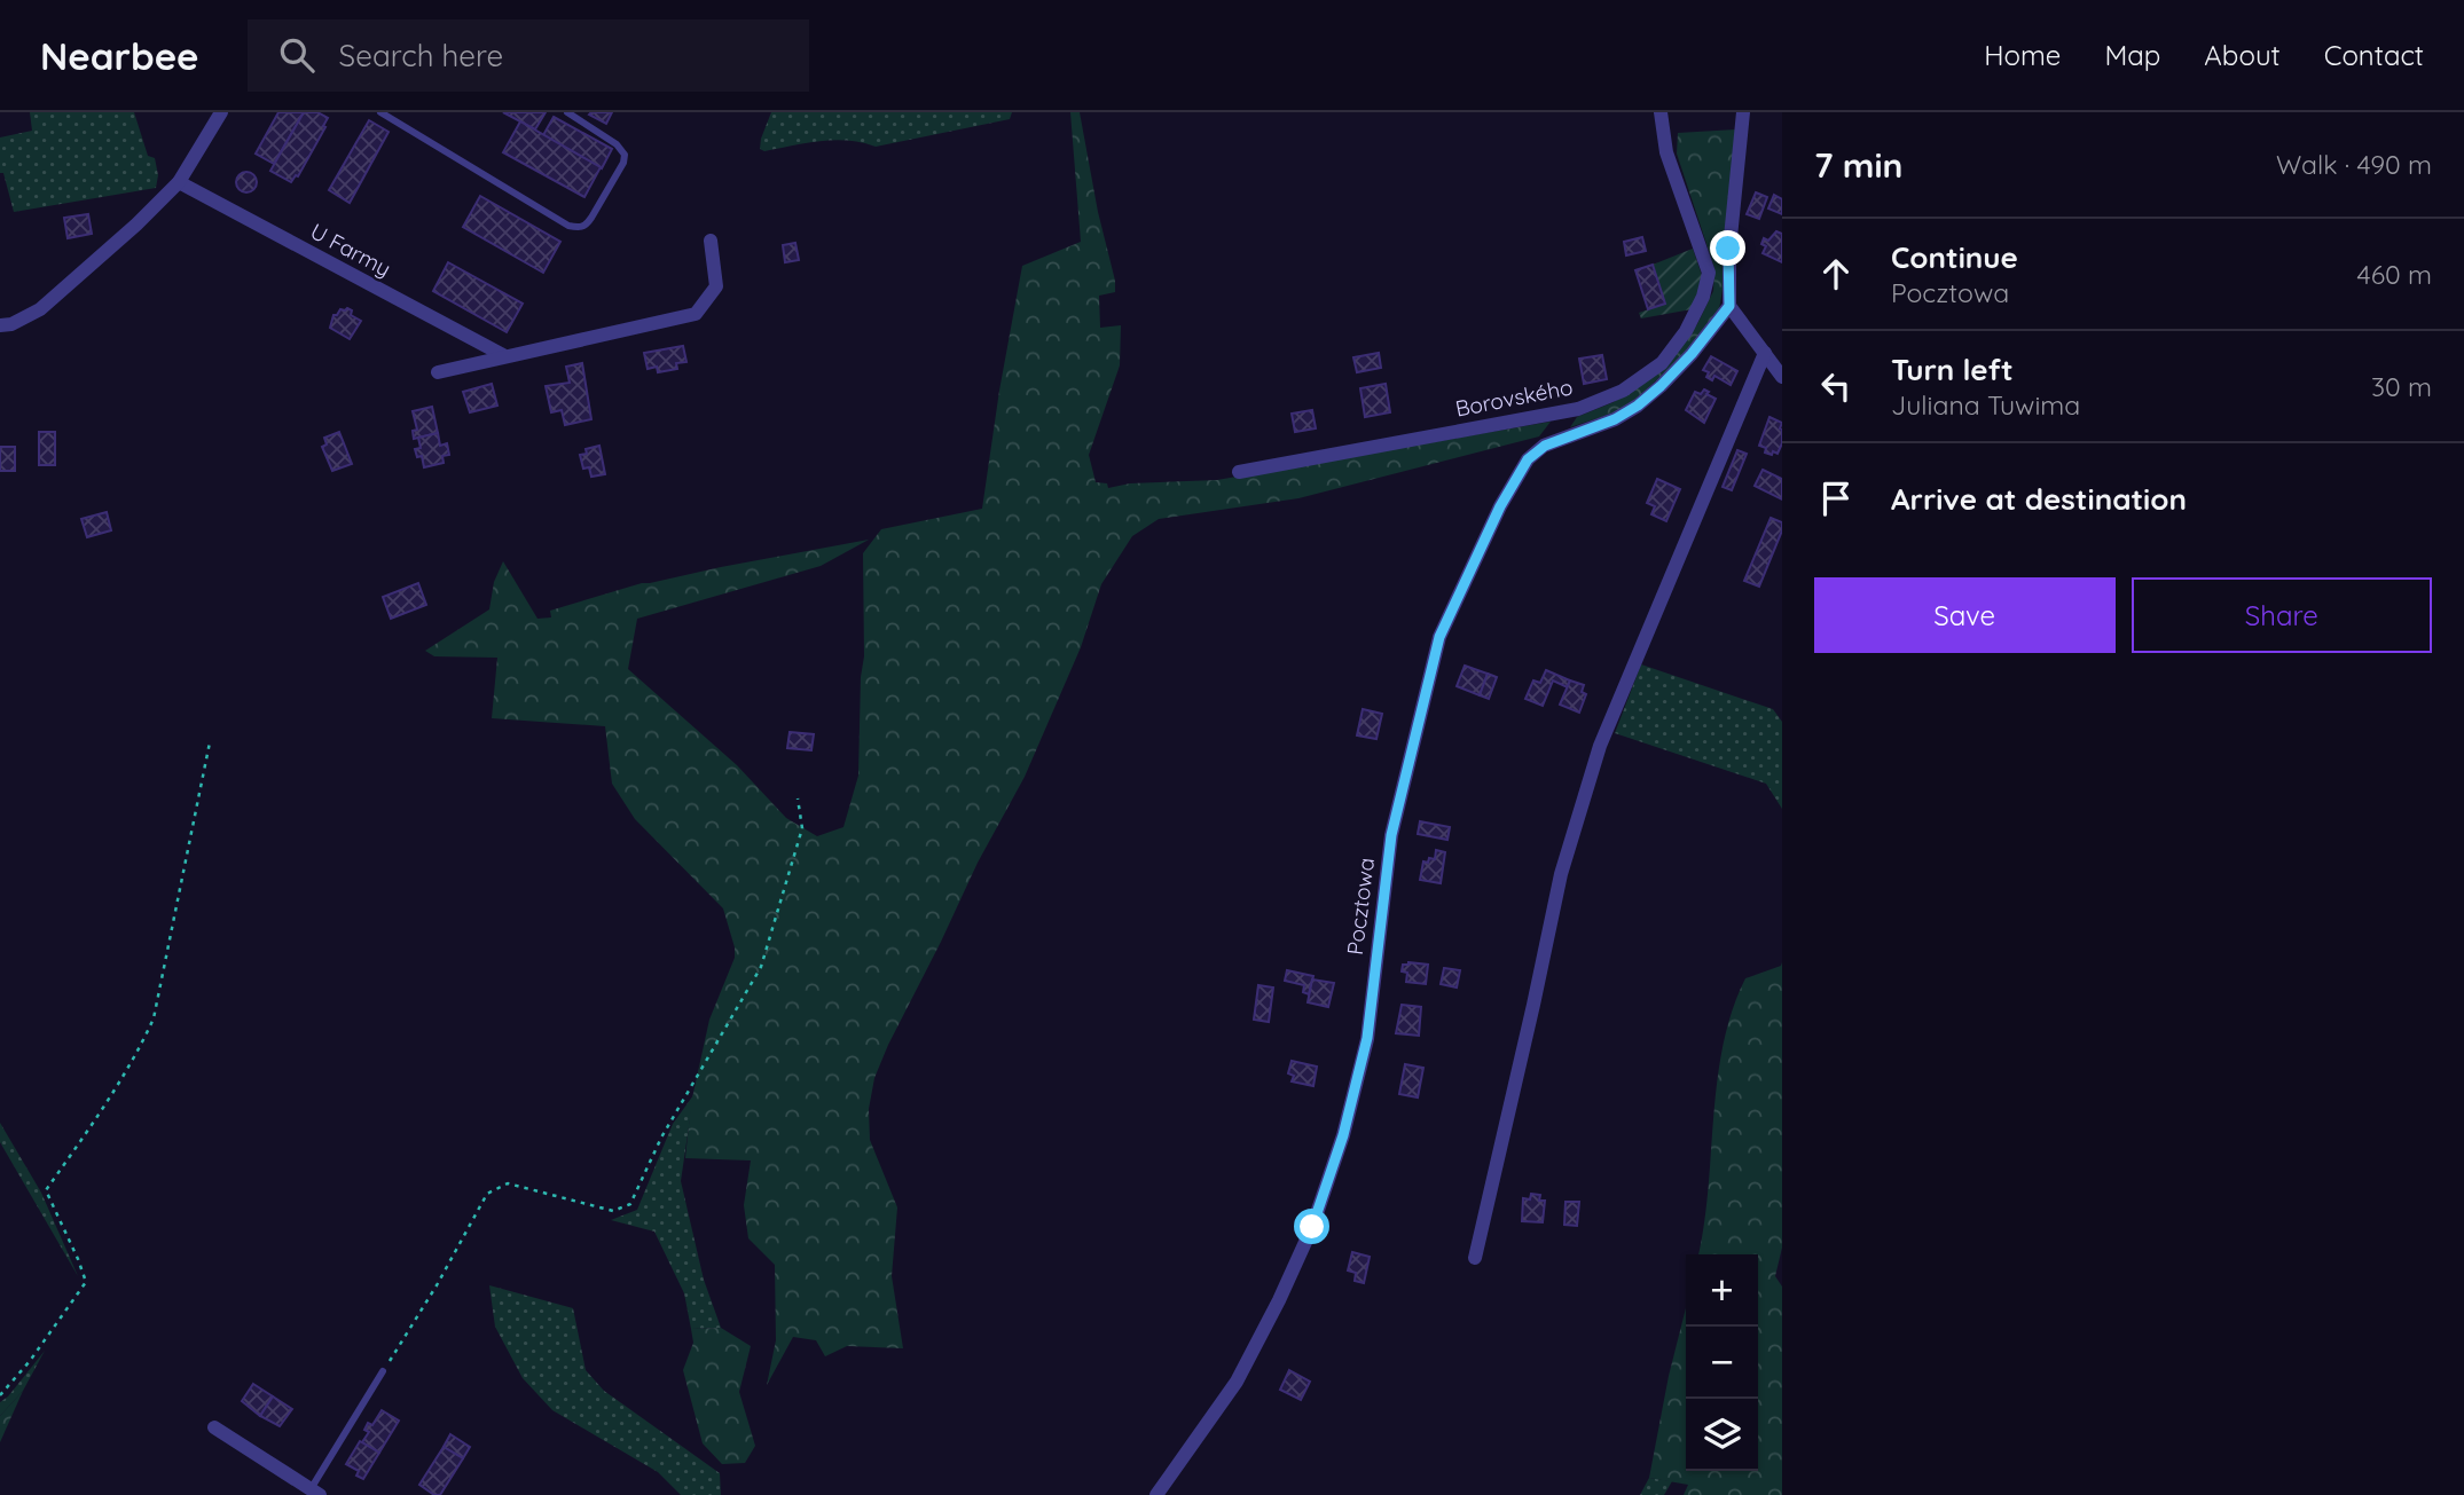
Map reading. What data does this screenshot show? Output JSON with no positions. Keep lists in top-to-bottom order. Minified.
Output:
{"streets":{"street":["U Farmy","Borovského","Pocztowa"]},"page":{"header":"Nearbee","search":"Search here","nav":["Home","Map","About","Contact"],"heading":["7 min","Walk · 490 m"],"list":[["Continue","Pocztowa","460 m"],["Turn left","Juliana Tuwima","30 m"],"Arrive at destination"],"buttons":["Save","Share"],"map_buttons":["+","−"]}}
